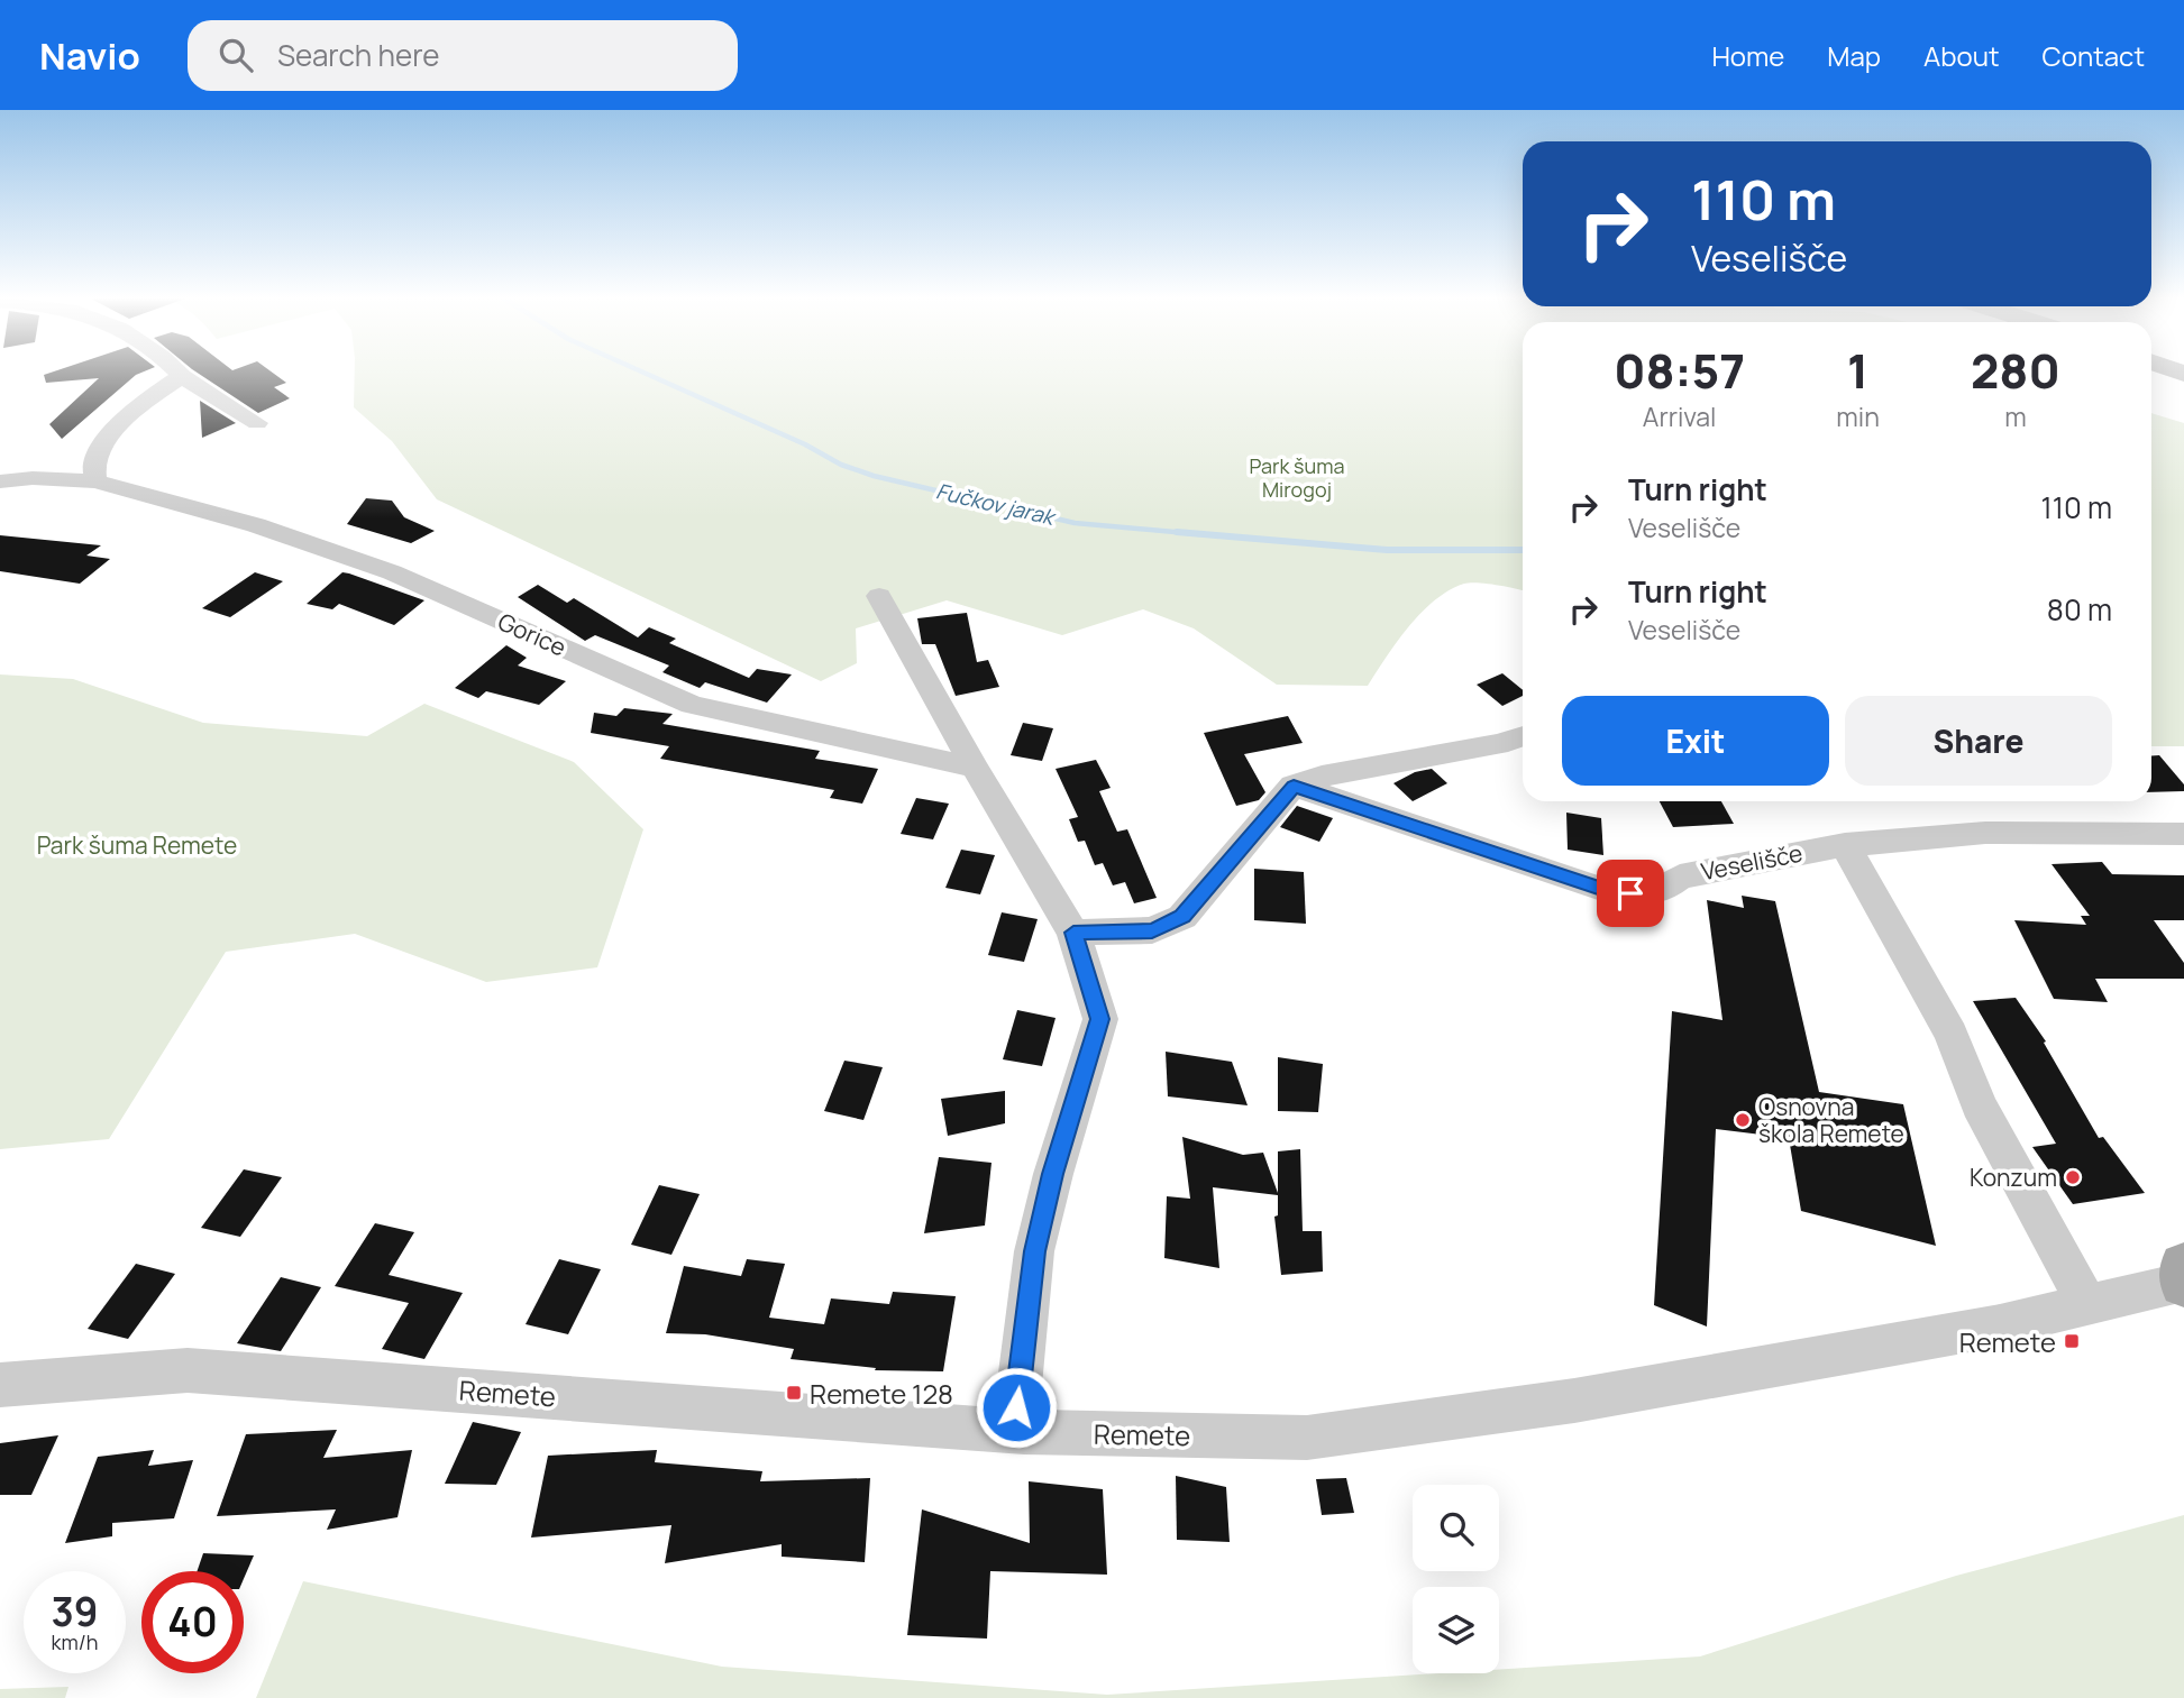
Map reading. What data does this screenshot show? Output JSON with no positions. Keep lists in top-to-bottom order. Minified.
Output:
{"streets":{"street":["Gorice","Veselišče","Remete"]},"water":["Fučkov jarak"],"parks":["Park šuma Mirogoj","Park šuma Remete"],"places":{"other":["Osnovna škola Remete","Konzum"],"transit":["Remete","Remete 128"]},"page":{"header":"Navio","search":"Search here","nav":["Home","Map","About","Contact"],"turn":["110 m","Veselišče"],"eta":["08:57","Arrival","1","min","280","m"],"list":[{"name":"Turn right","note":"Veselišče","value":"110 m"},{"name":"Turn right","note":"Veselišče","value":"80 m"}],"buttons":["Exit","Share"],"speed":"39 km/h","limit":"40"}}
